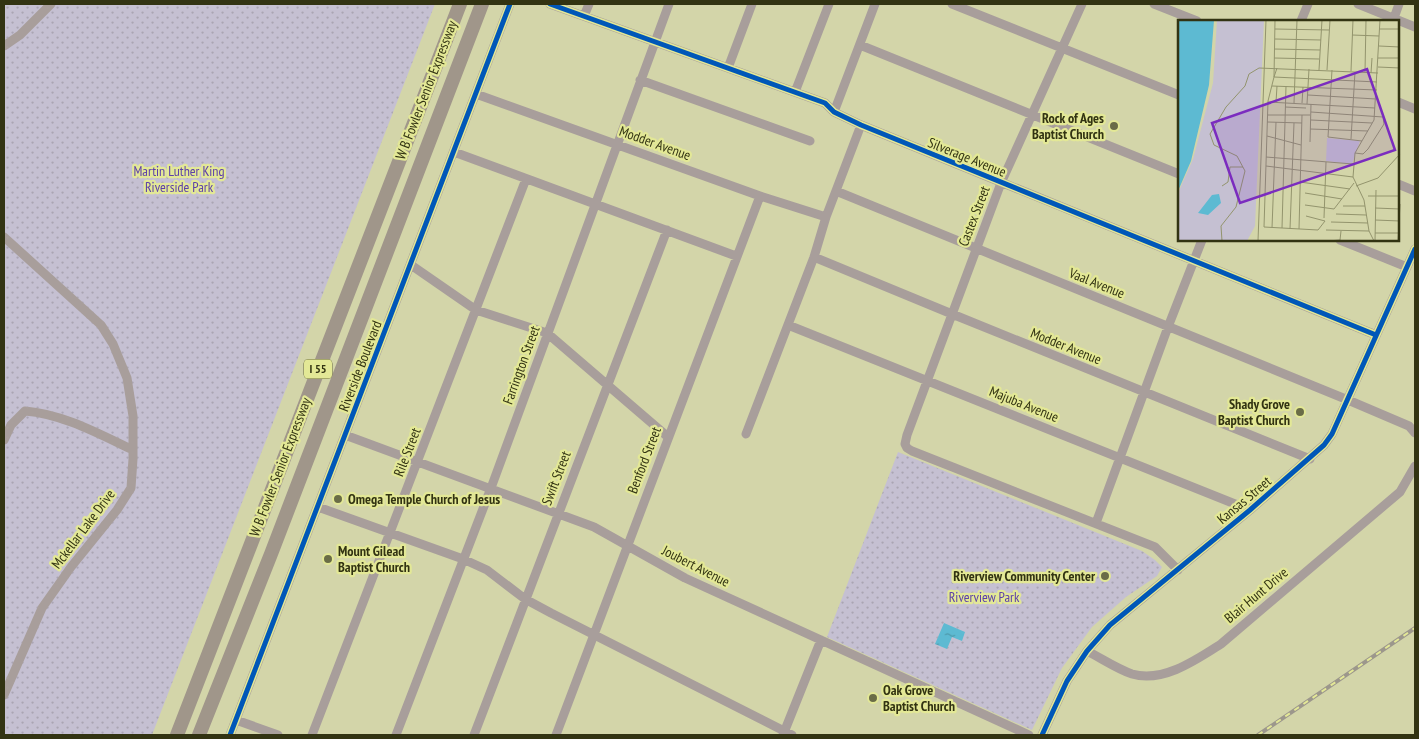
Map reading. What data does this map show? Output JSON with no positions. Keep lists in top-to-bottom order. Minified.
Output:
{"streets":{"highway":["W B Fowler Senior Expressway","I 55"],"street":["Modder Avenue","Silverage Avenue","Castex Street","Vaal Avenue","Farrington Street","Riverside Boulevard","Majuba Avenue","Rile Street","Benford Street","Swift Street","Kansas Street","Mckellar Lake Drive","Joubert Avenue","Blair Hunt Drive"]},"crossings":[["Modder Avenue","Castex Street"],["Modder Avenue","Farrington Street"],["Modder Avenue","Riverside Boulevard"],["Modder Avenue","Benford Street"],["Modder Avenue","Kansas Street"],["Silverage Avenue","Castex Street"],["Silverage Avenue","Farrington Street"],["Silverage Avenue","Kansas Street"],["Castex Street","Vaal Avenue"],["Castex Street","Majuba Avenue"],["Vaal Avenue","Kansas Street"],["Farrington Street","Joubert Avenue"],["Riverside Boulevard","Joubert Avenue"],["Majuba Avenue","Kansas Street"],["Rile Street","Joubert Avenue"],["Benford Street","Joubert Avenue"],["Swift Street","Joubert Avenue"],["Kansas Street","Blair Hunt Drive"]],"parks":["Martin Luther King Riverside Park","Riverview Park"],"places":["Rock of Ages Baptist Church","Shady Grove Baptist Church","Omega Temple Church of Jesus","Mount Gilead Baptist Church","Riverview Community Center","Oak Grove Baptist Church"]}
